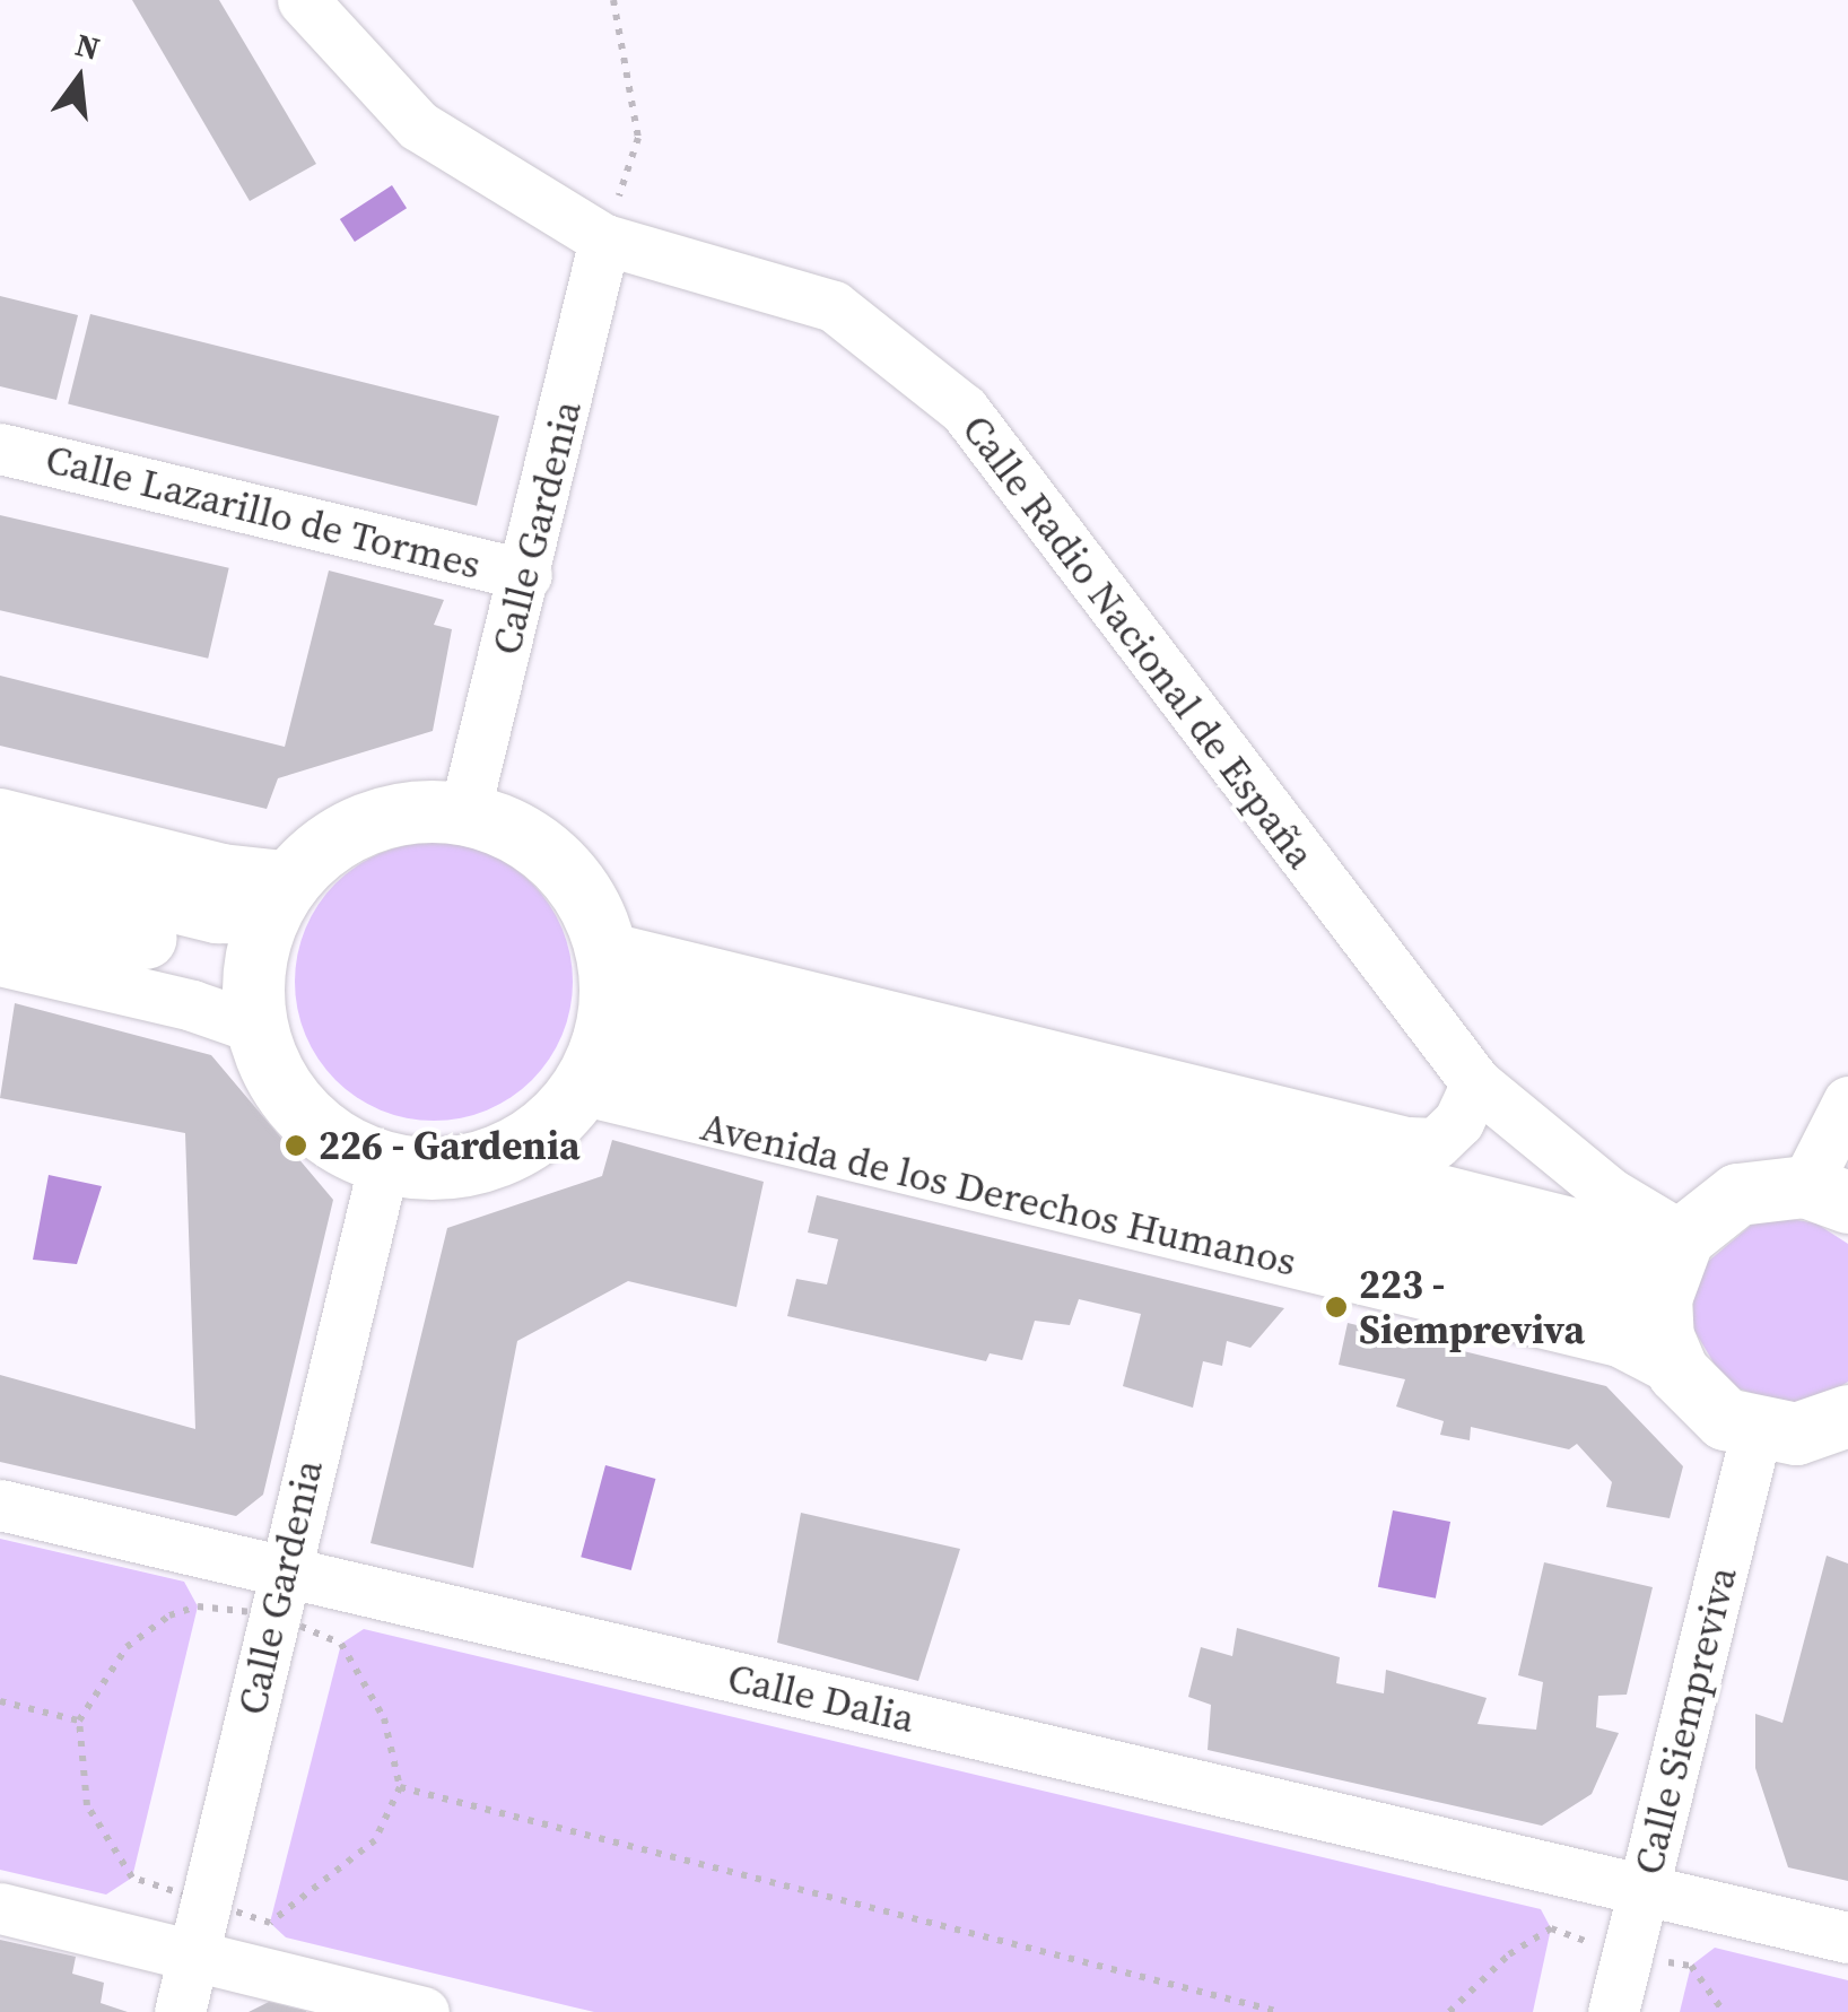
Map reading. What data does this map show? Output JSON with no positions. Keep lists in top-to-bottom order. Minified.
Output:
{"streets":{"street":["Calle Lazarillo de Tormes","Calle Gardenia","Calle Radio Nacional de España","Avenida de los Derechos Humanos","Calle Dalia","Calle Siempreviva"]},"crossings":[["Calle Lazarillo de Tormes","Calle Gardenia"],["Calle Gardenia","Calle Radio Nacional de España"],["Calle Gardenia","Avenida de los Derechos Humanos"],["Calle Gardenia","Calle Dalia"],["Calle Dalia","Calle Siempreviva"]],"places":["226 - Gardenia","223 - Siempreviva"],"north":"top"}
